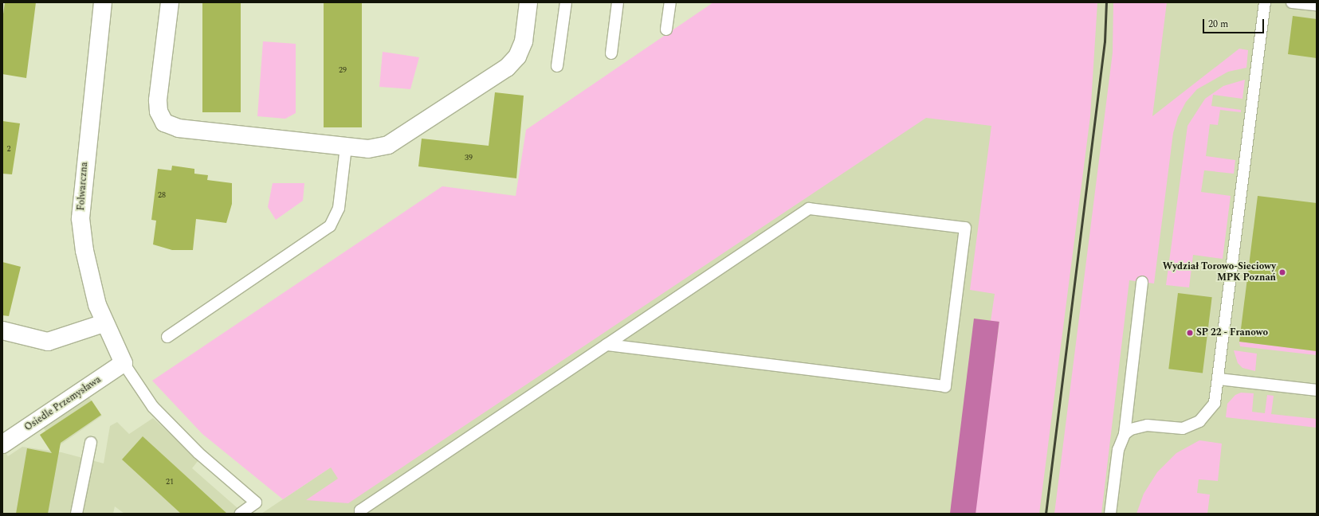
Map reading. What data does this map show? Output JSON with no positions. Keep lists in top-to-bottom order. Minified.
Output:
{"streets":{"street":["Folwarczna","Osiedle Przemysława"]},"crossings":[["Folwarczna","Osiedle Przemysława"]],"places":["Wydział Torowo-Sieciowy MPK Poznań","SP 22 - Franowo"],"house_numbers":["29","2","39","28","21"],"scale_bar":"20 m"}
